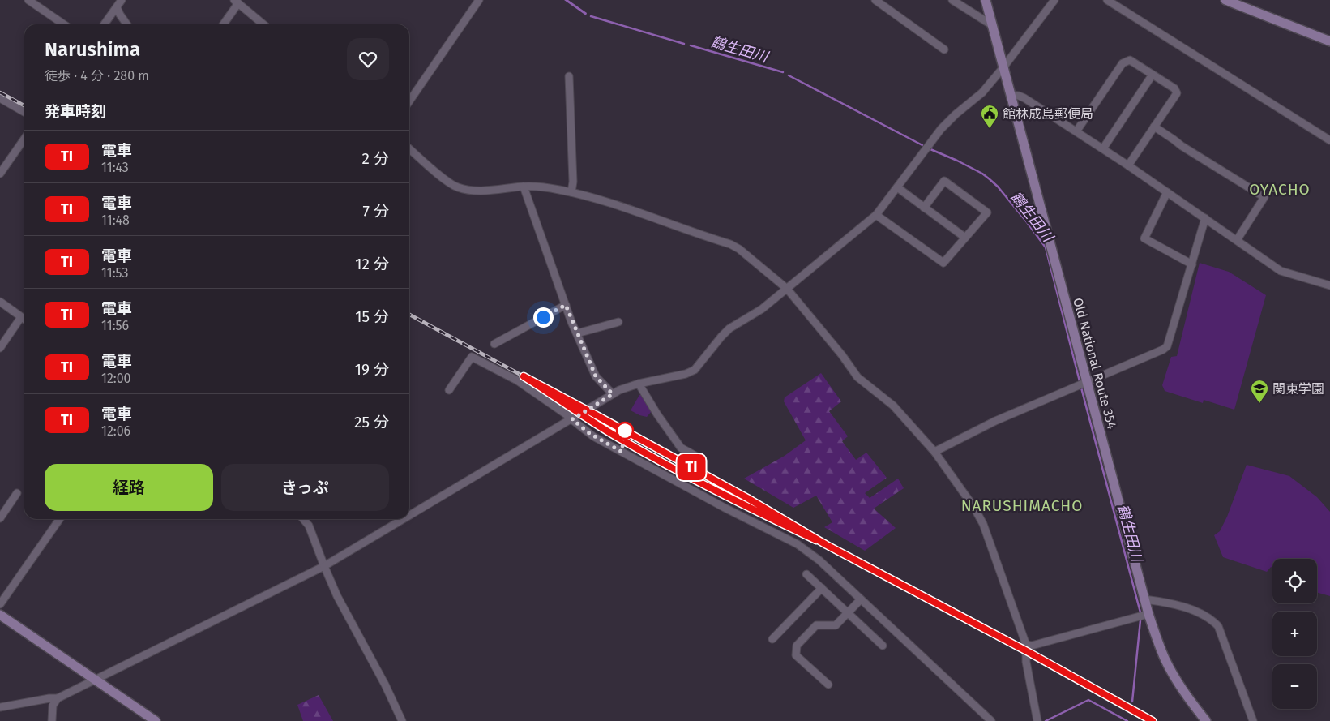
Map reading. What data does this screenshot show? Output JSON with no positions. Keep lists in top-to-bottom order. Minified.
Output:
{"streets":{"street":["Old National Route 354"]},"districts":["OYACHO","NARUSHIMACHO"],"water":["鶴生田川"],"places":{"public building":["館林成島郵便局"],"school or university":["関東学園"]},"page":{"on_map":"TI","heading":[["Narushima","徒歩 · 4 分 · 280 m"],"発車時刻"],"list":[{"mark":"TI","name":"電車","note":"11:43","value":"2 分"},{"mark":"TI","name":"電車","note":"11:48","value":"7 分"},{"mark":"TI","name":"電車","note":"11:53","value":"12 分"},{"mark":"TI","name":"電車","note":"11:56","value":"15 分"},{"mark":"TI","name":"電車","note":"12:00","value":"19 分"},{"mark":"TI","name":"電車","note":"12:06","value":"25 分"}],"buttons":["経路","きっぷ"],"map_buttons":["+","−"]}}
